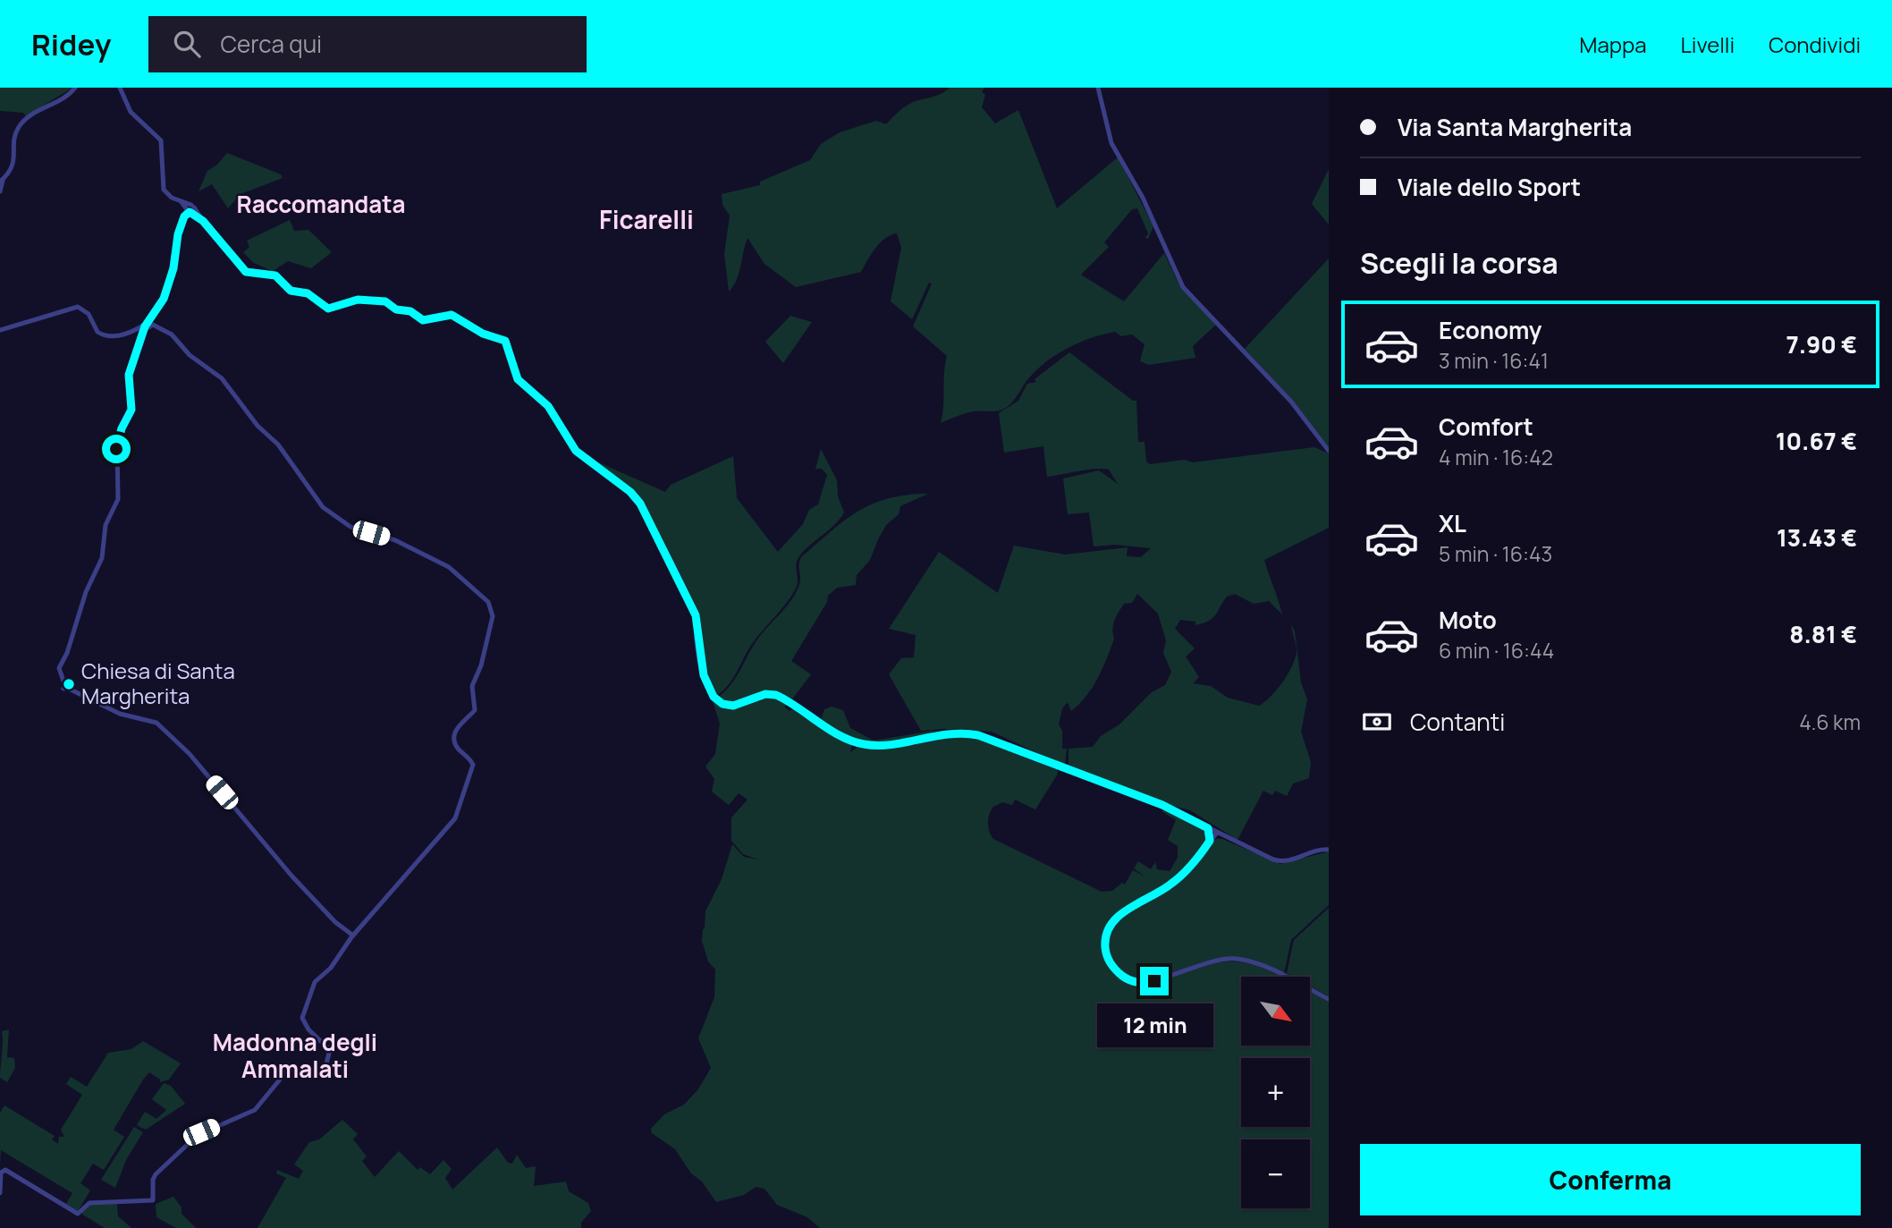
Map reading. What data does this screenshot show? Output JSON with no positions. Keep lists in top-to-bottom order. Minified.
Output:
{"districts":["Raccomandata","Ficarelli","Madonna degli Ammalati"],"places":["Chiesa di Santa Margherita"],"north":"bottom right","page":{"header":"Ridey","search":"Cerca qui","nav":["Mappa","Livelli","Condividi"],"banner":["Via Santa Margherita","Viale dello Sport"],"heading":"Scegli la corsa","list":[{"name":"Economy","note":"3 min · 16:41","value":"7.90 €"},{"name":"Comfort","note":"4 min · 16:42","value":"10.67 €"},{"name":"XL","note":"5 min · 16:43","value":"13.43 €"},{"name":"Moto","note":"6 min · 16:44","value":"8.81 €"}],"pay":["Contanti","4.6 km"],"map_buttons":["+","−"],"bubble":"12 min","buttons":"Conferma"}}
